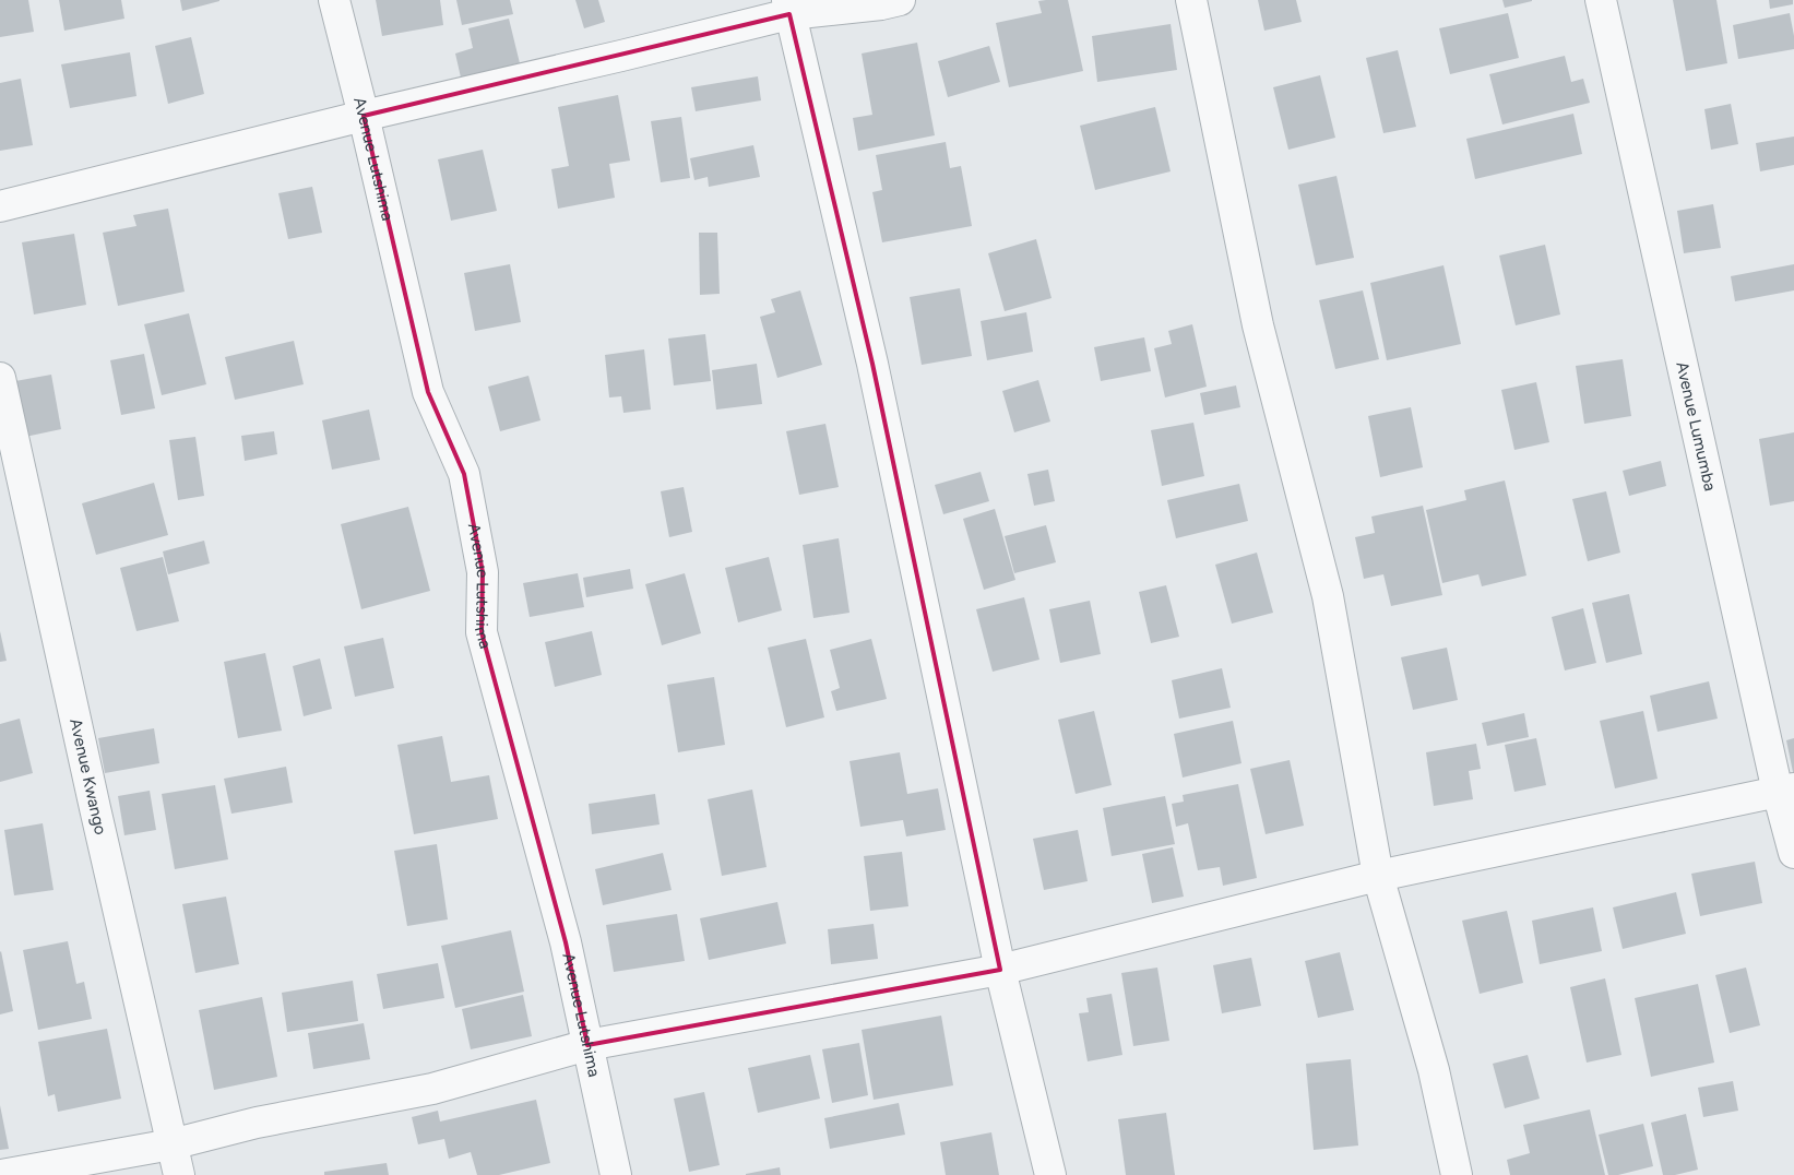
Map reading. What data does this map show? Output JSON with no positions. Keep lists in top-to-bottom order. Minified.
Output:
{"streets":{"street":["Avenue Lutshima","Avenue Lumumba","Avenue Kwango"]}}
